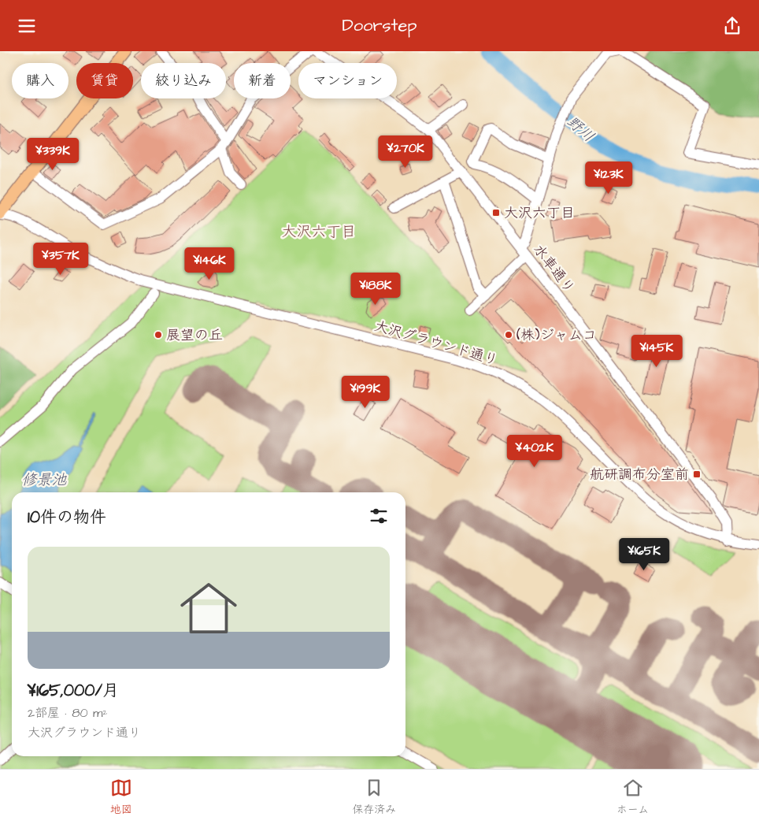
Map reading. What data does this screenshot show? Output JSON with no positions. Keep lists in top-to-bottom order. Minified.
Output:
{"streets":{"street":["水車通り","大沢グラウンド通り"]},"crossings":[["水車通り","大沢グラウンド通り"]],"districts":["大沢六丁目"],"water":["野川","修景池"],"places":{"transit":["大沢六丁目","航研調布分室前"],"other":["展望の丘","(株)ジャムコ"]},"page":{"header":"Doorstep","chip":["購入","賃貸","絞り込み","新着","マンション"],"price":["¥270K","¥339K","¥123K","¥357K","¥146K","¥188K","¥145K","¥199K","¥402K","¥165K"],"heading":"10件の物件","list":[{"name":"¥165,000/月","note":"2部屋 · 80 m² · 大沢グラウンド通り"}],"tabs":["地図","保存済み","ホーム"]}}
